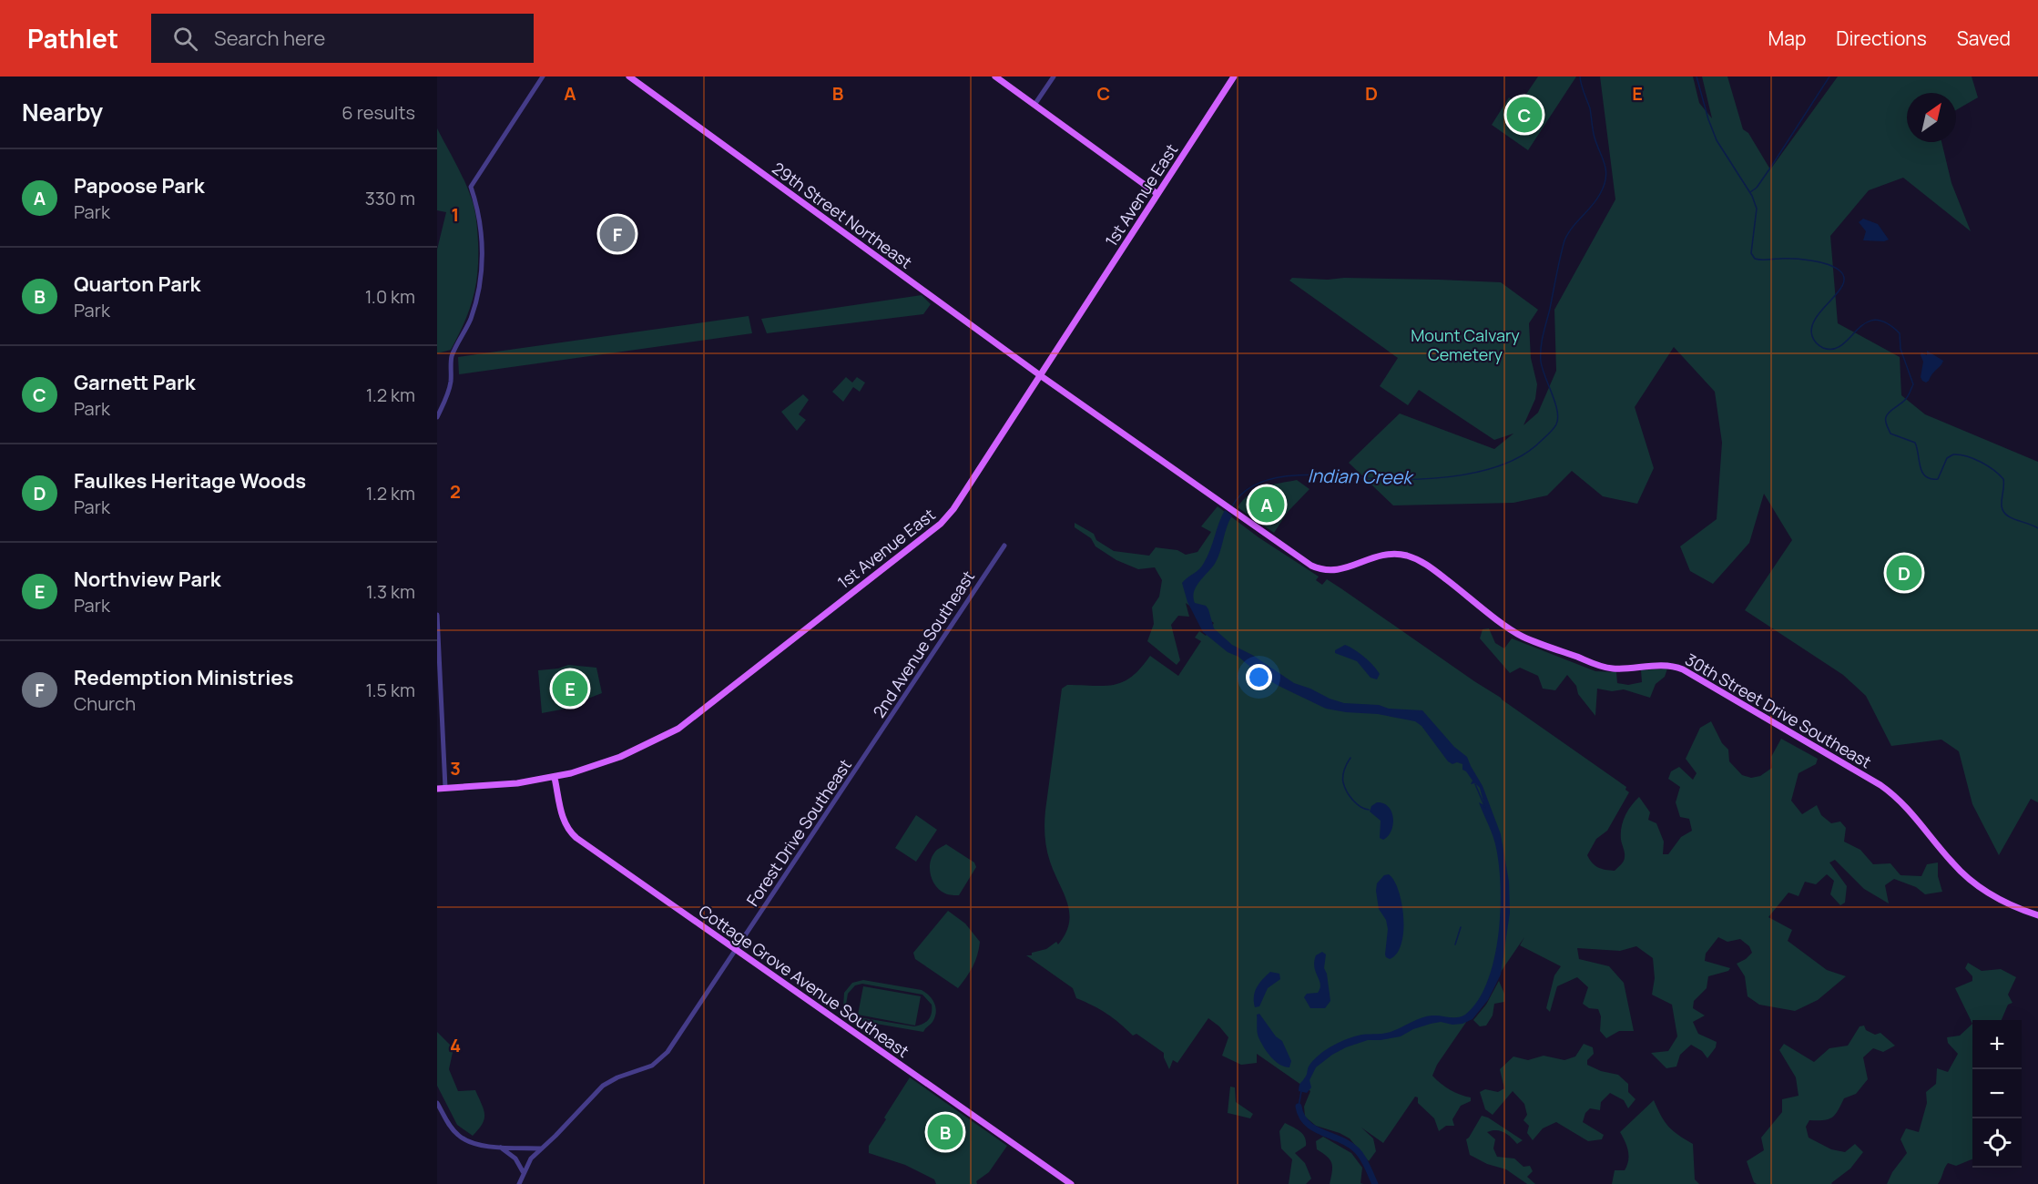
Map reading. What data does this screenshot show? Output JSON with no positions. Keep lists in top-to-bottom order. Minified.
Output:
{"streets":{"main road":["1st Avenue East","29th Street Northeast","30th Street Drive Southeast","Cottage Grove Avenue Southeast"],"street":["2nd Avenue Southeast","Forest Drive Southeast"]},"crossings":[["1st Avenue East","29th Street Northeast"],["1st Avenue East","Cottage Grove Avenue Southeast"],["29th Street Northeast","30th Street Drive Southeast"],["2nd Avenue Southeast","Forest Drive Southeast"],["Forest Drive Southeast","Cottage Grove Avenue Southeast"]],"water":["Indian Creek"],"parks":["Mount Calvary Cemetery"],"north":"top right","page":{"header":"Pathlet","search":"Search here","nav":["Map","Directions","Saved"],"heading":["Nearby","6 results"],"pins":["C","F","A","D","E","B"],"list":[{"mark":"A","name":"Papoose Park","note":"Park","value":"330 m"},{"mark":"B","name":"Quarton Park","note":"Park","value":"1.0 km"},{"mark":"C","name":"Garnett Park","note":"Park","value":"1.2 km"},{"mark":"D","name":"Faulkes Heritage Woods","note":"Park","value":"1.2 km"},{"mark":"E","name":"Northview Park","note":"Park","value":"1.3 km"},{"mark":"F","name":"Redemption Ministries","note":"Church","value":"1.5 km"}],"map_buttons":["+","−"]},"grid":{"columns":["A","B","C","D","E"],"rows":["1","2","3","4"]}}
